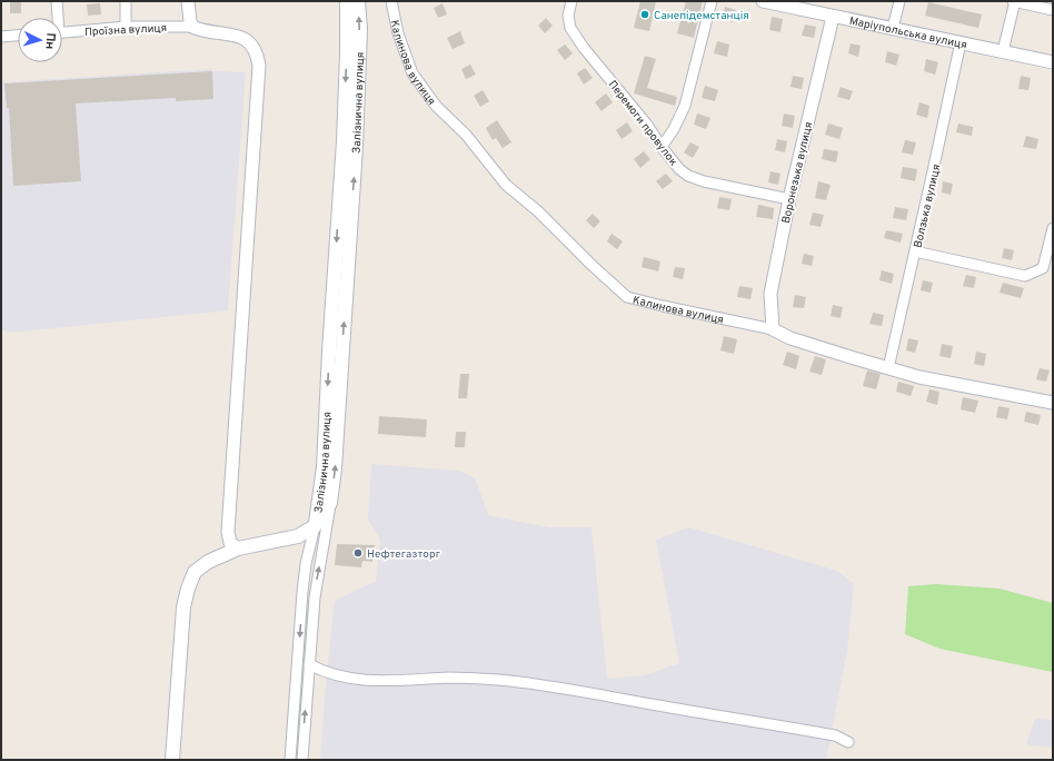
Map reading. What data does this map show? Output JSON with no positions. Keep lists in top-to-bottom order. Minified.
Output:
{"streets":{"main road":["Залізнична вулиця"],"street":["Проїзна вулиця","Маріупольська вулиця","Калинова вулиця","Перемоги провулок","Воронезька вулиця","Волзька вулиця"]},"crossings":[["Маріупольська вулиця","Воронезька вулиця"],["Маріупольська вулиця","Волзька вулиця"],["Калинова вулиця","Воронезька вулиця"],["Калинова вулиця","Волзька вулиця"],["Перемоги провулок","Воронезька вулиця"]],"places":["Санепідемстанція","Нефтегазторг"],"north":"right"}
